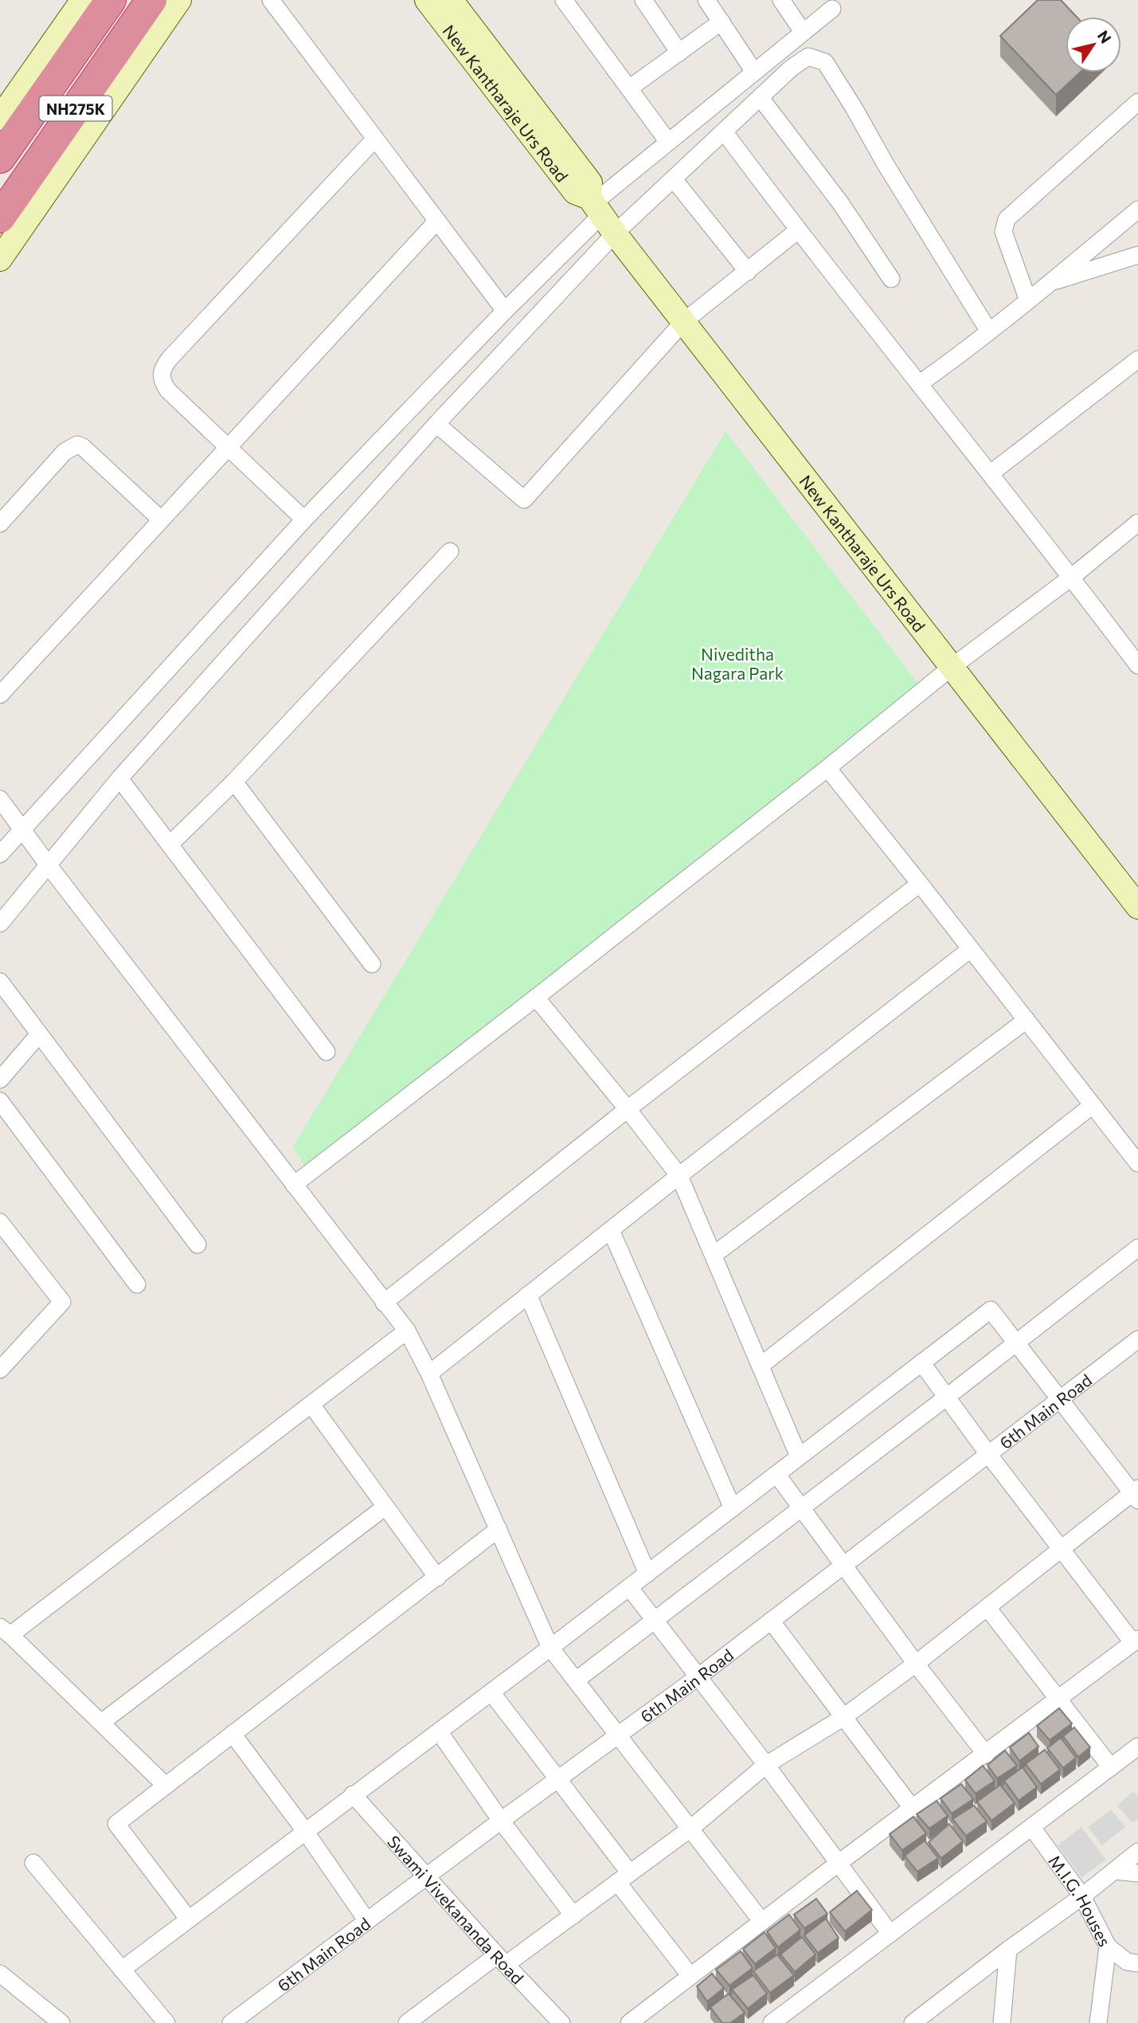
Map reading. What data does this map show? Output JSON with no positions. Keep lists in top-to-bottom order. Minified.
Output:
{"streets":{"highway":["NH275K"],"main road":["New Kantharaje Urs Road"],"street":["6th Main Road","M.I.G. Houses","Swami Vivekananda Road"]},"crossings":[["6th Main Road","Swami Vivekananda Road"]],"parks":["Niveditha Nagara Park"],"north":"top right"}
